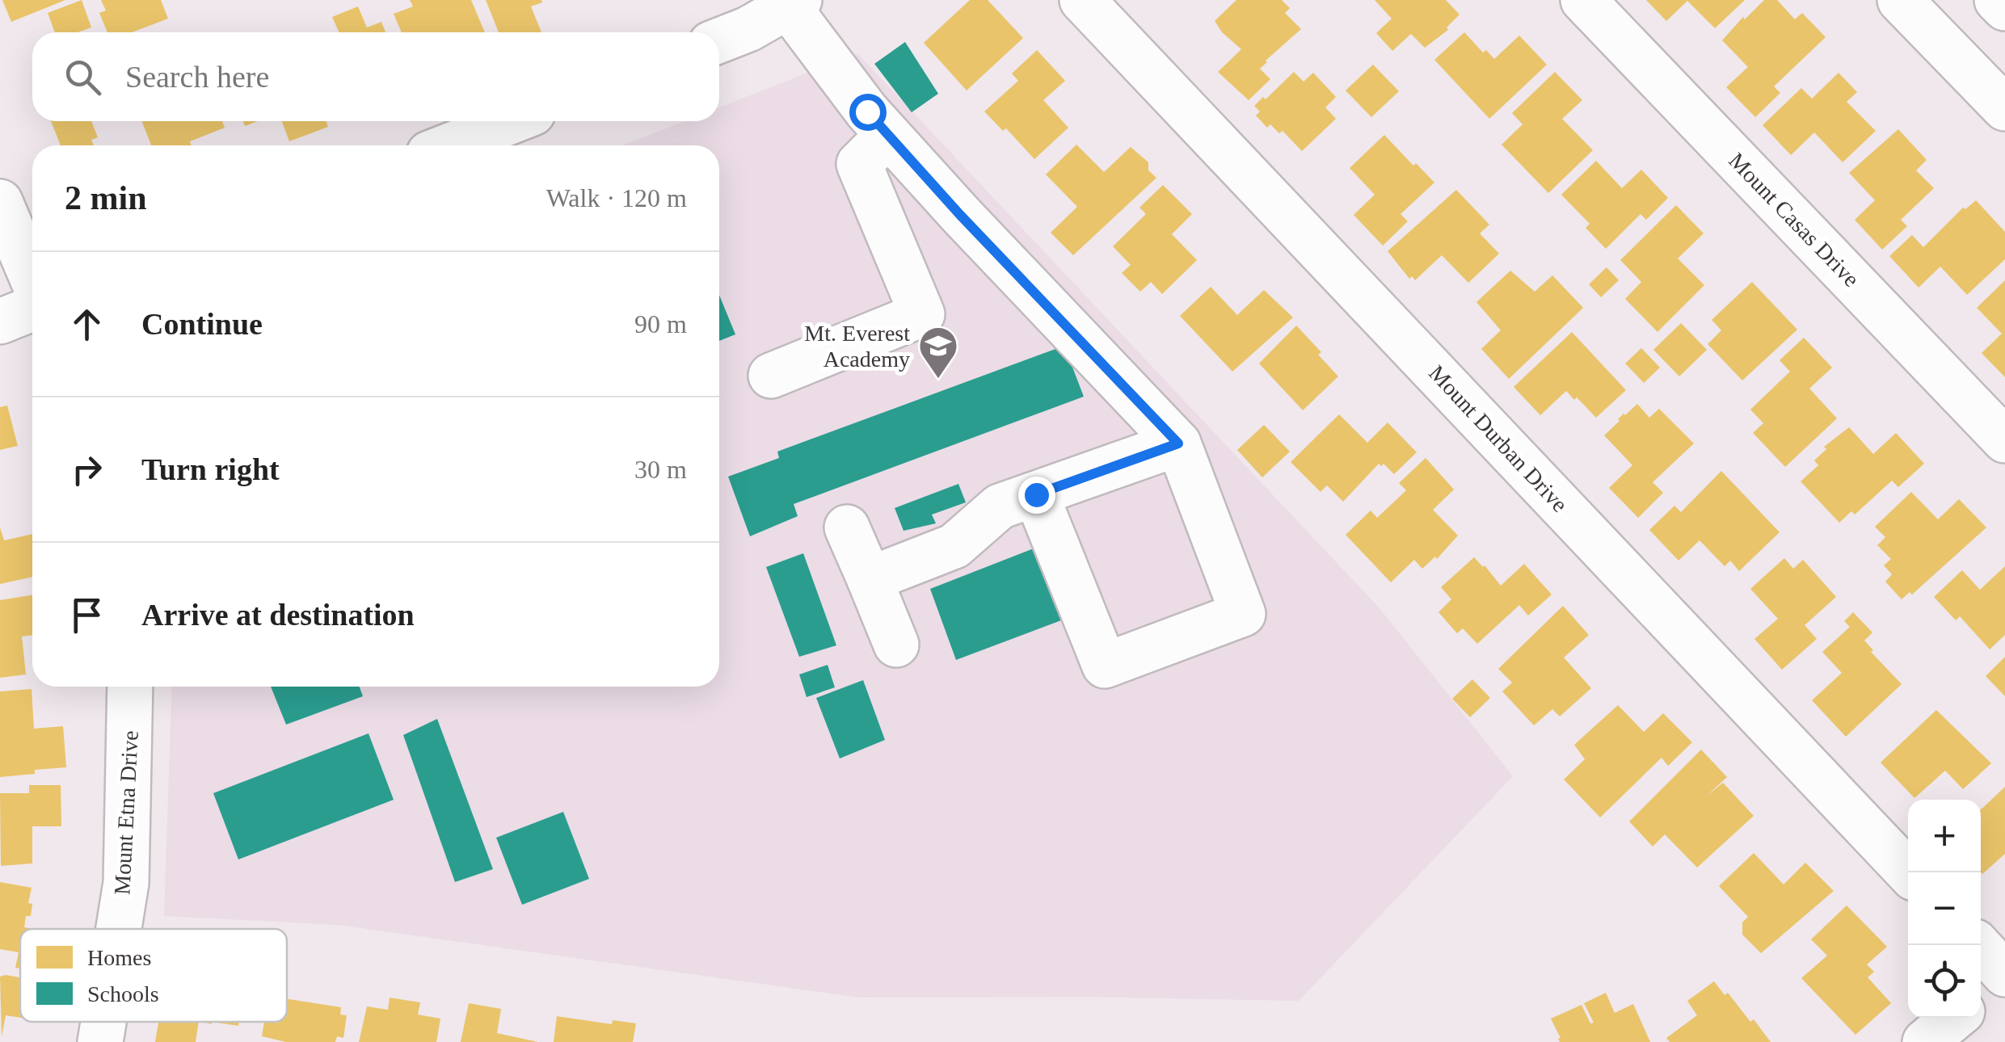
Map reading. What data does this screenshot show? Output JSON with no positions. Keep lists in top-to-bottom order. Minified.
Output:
{"streets":{"street":["Mount Casas Drive","Mount Durban Drive","Mount Etna Drive"]},"places":{"school or university":["Mt. Everest Academy"]},"legend":["Homes","Schools"],"page":{"search":"Search here","heading":["2 min","Walk · 120 m"],"list":[["Continue","90 m"],["Turn right","30 m"],"Arrive at destination"],"map_buttons":["+","−"]}}
